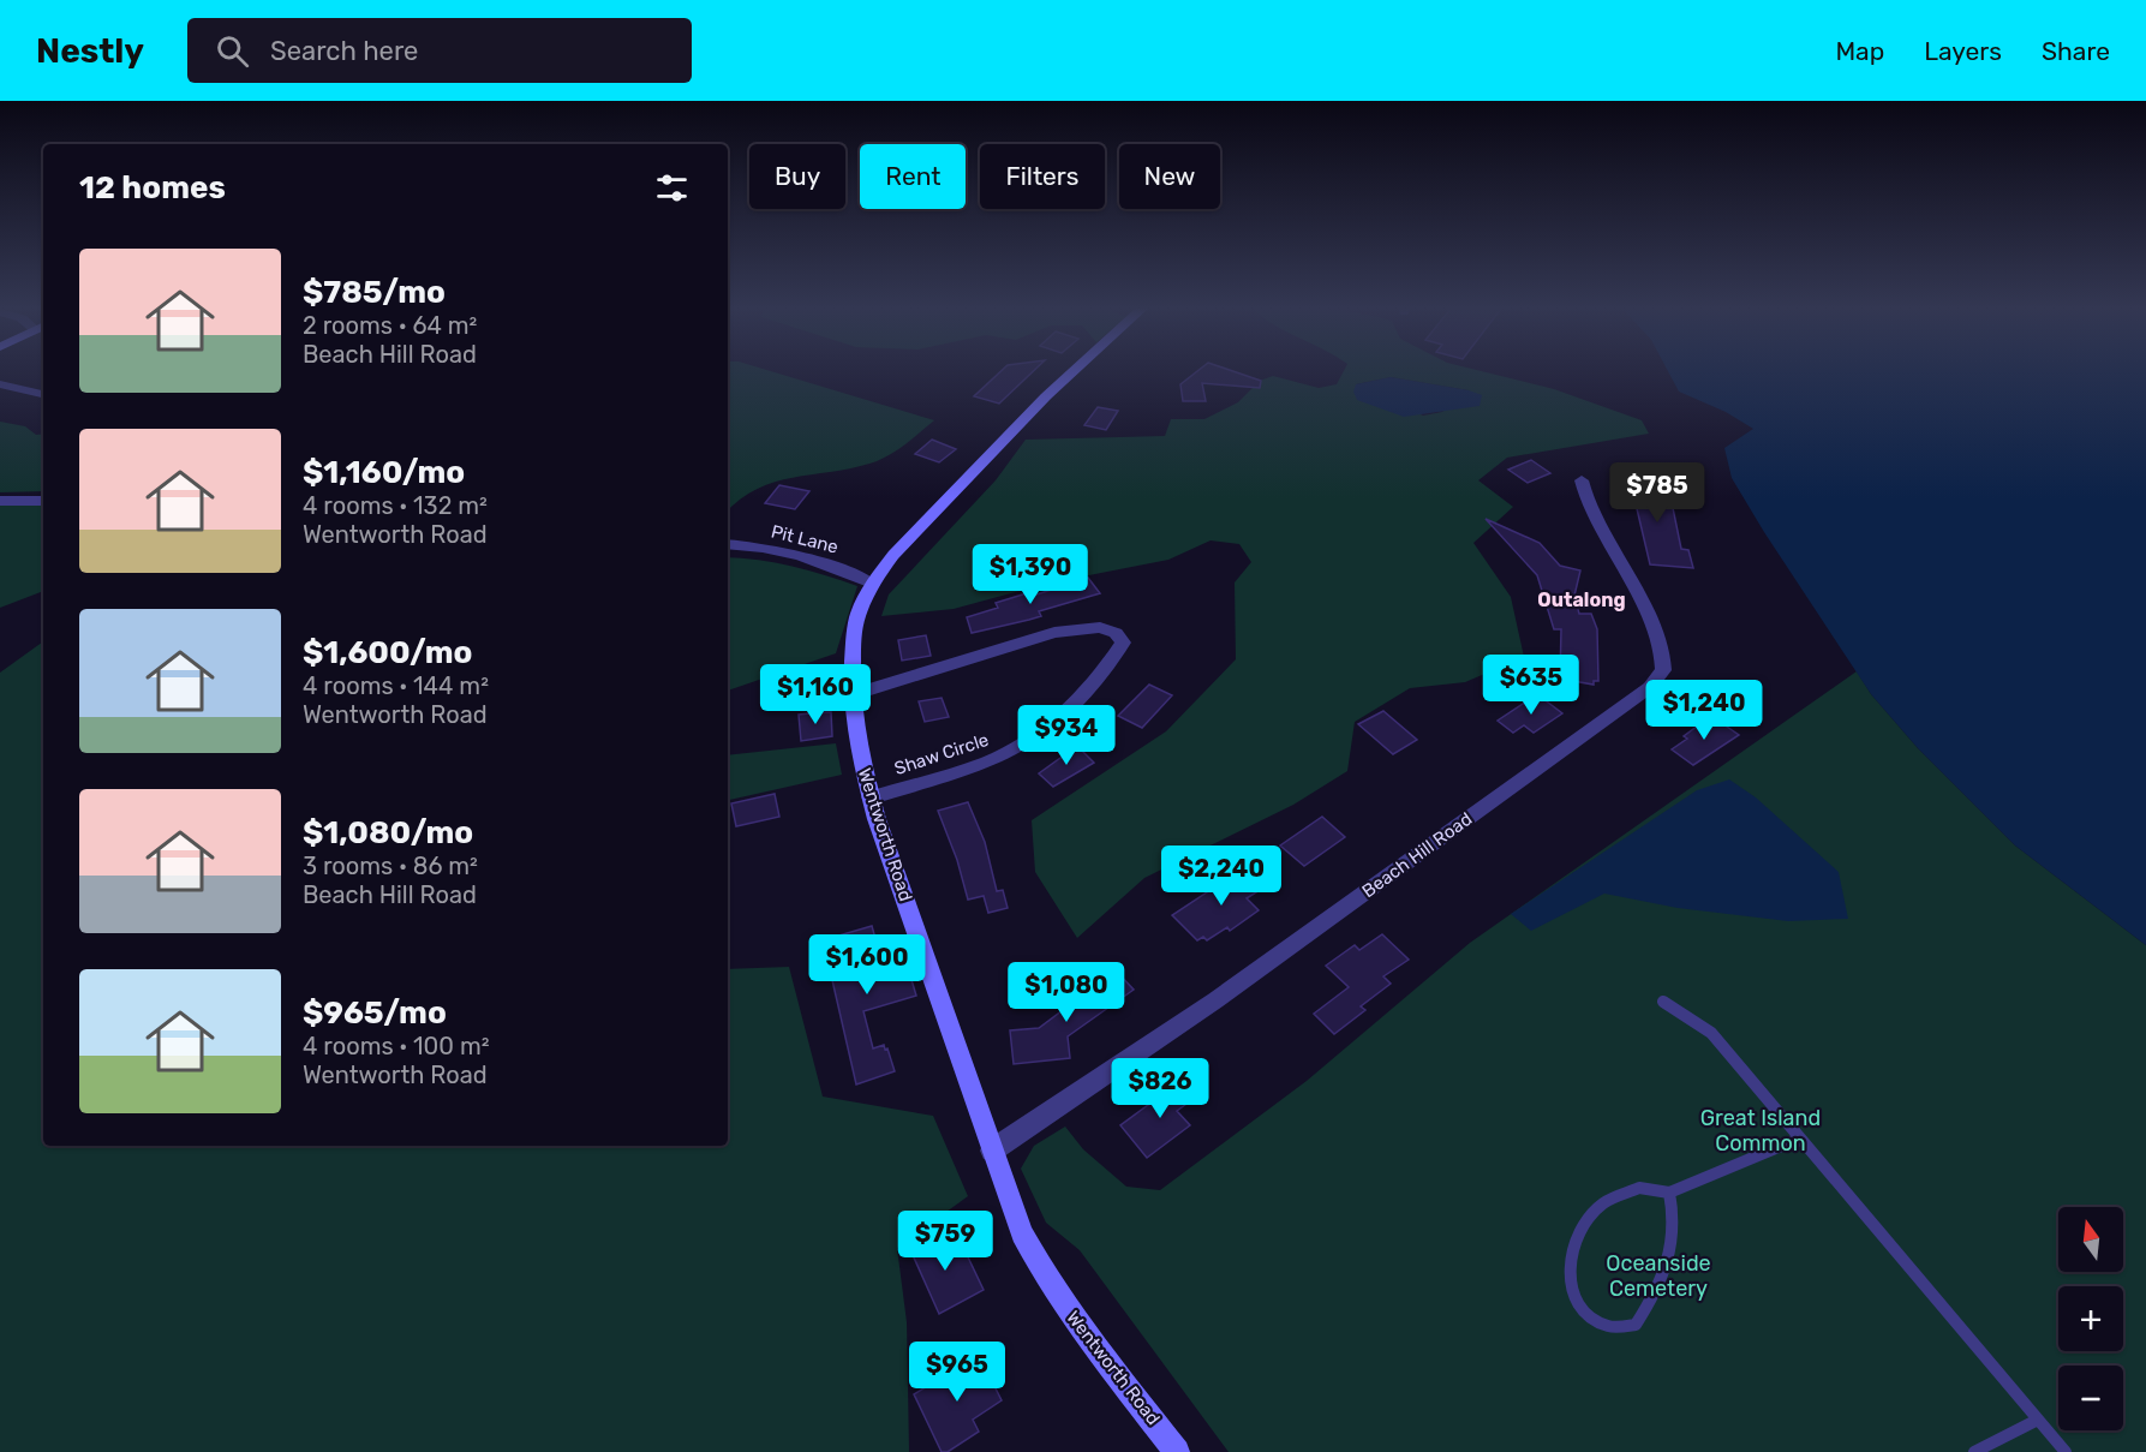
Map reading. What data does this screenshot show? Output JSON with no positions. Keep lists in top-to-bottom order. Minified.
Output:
{"streets":{"main road":["Wentworth Road"],"street":["Pit Lane","Shaw Circle","Beach Hill Road"]},"crossings":[["Pit Lane","Wentworth Road"],["Shaw Circle","Wentworth Road"],["Wentworth Road","Beach Hill Road"]],"districts":["Outalong"],"parks":["Great Island Common","Oceanside Cemetery"],"north":"top","page":{"header":"Nestly","search":"Search here","nav":["Map","Layers","Share"],"chip":["Buy","Rent","Filters","New"],"heading":"12 homes","list":[{"name":"$785/mo","note":"2 rooms · 64 m² · Beach Hill Road"},{"name":"$1,160/mo","note":"4 rooms · 132 m² · Wentworth Road"},{"name":"$1,600/mo","note":"4 rooms · 144 m² · Wentworth Road"},{"name":"$1,080/mo","note":"3 rooms · 86 m² · Beach Hill Road"},{"name":"$965/mo","note":"4 rooms · 100 m² · Wentworth Road"}],"price":["$785","$1,390","$635","$1,160","$1,240","$934","$2,240","$1,600","$1,080","$826","$759","$965"],"map_buttons":["+","−"]}}
